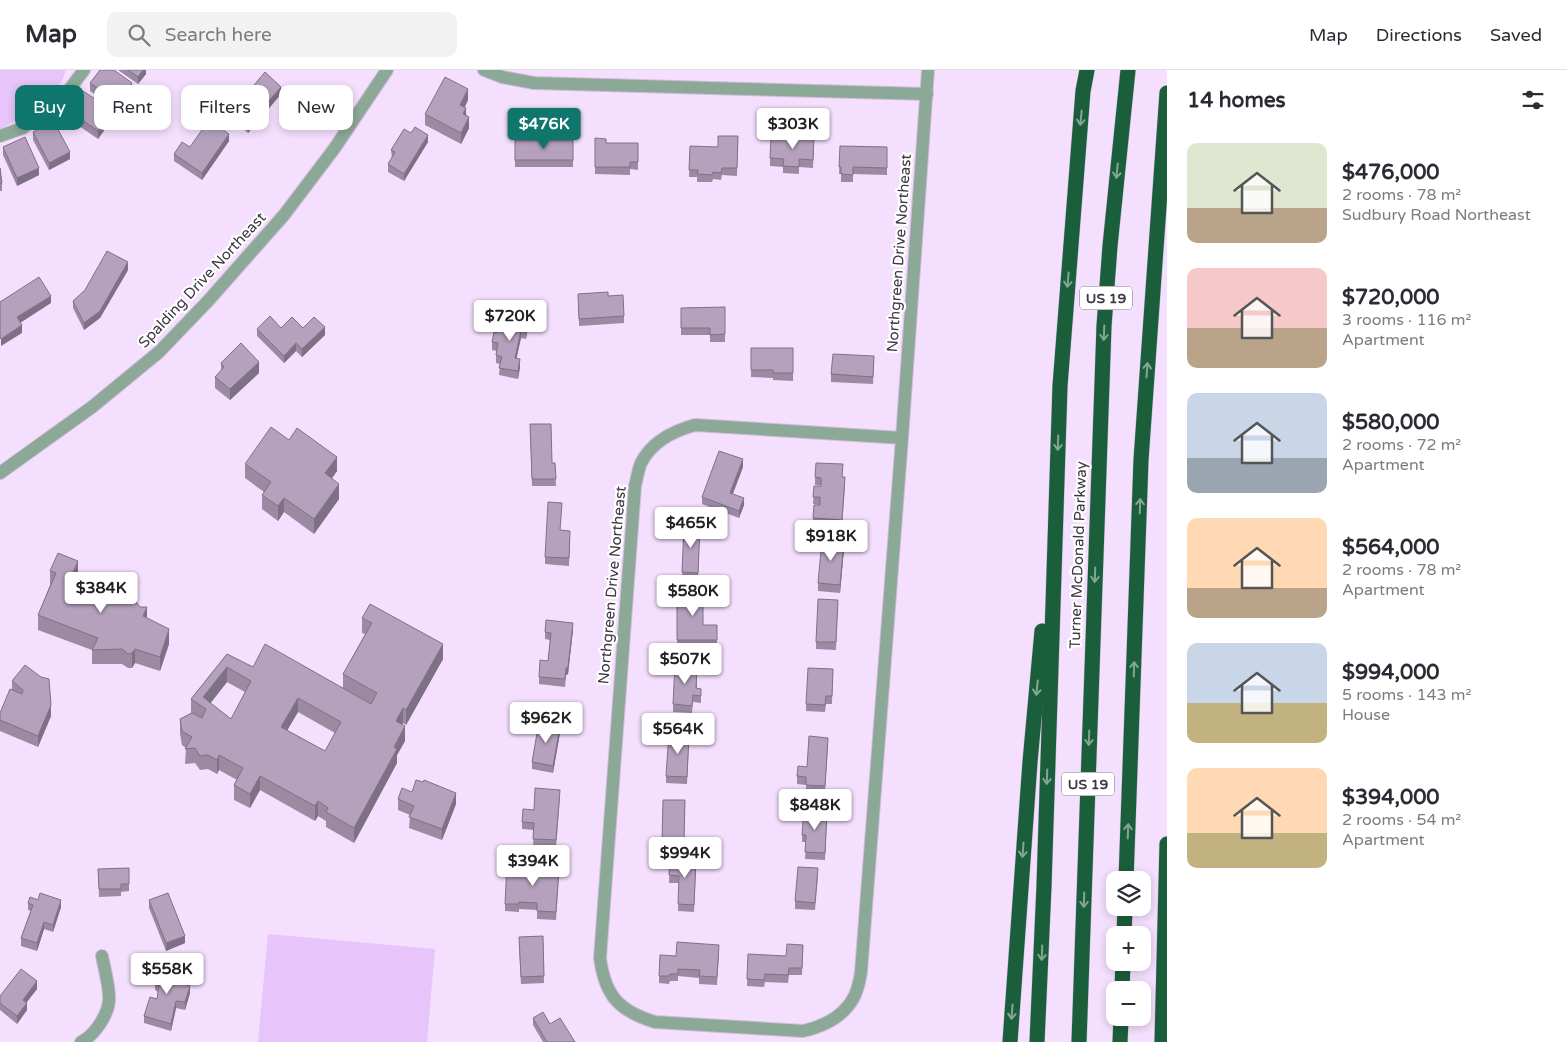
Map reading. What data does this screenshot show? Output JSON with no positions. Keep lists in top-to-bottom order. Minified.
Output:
{"streets":{"highway":["US 19","Turner McDonald Parkway"],"street":["Northgreen Drive Northeast","Spalding Drive Northeast"]},"page":{"header":"Map","search":"Search here","nav":["Map","Directions","Saved"],"heading":"14 homes","chip":["Buy","Rent","Filters","New"],"price":["$476K","$303K","$720K","$465K","$918K","$384K","$580K","$507K","$962K","$564K","$848K","$994K","$394K","$558K"],"list":[{"name":"$476,000","note":"2 rooms · 78 m² · Sudbury Road Northeast"},{"name":"$720,000","note":"3 rooms · 116 m² · Apartment"},{"name":"$580,000","note":"2 rooms · 72 m² · Apartment"},{"name":"$564,000","note":"2 rooms · 78 m² · Apartment"},{"name":"$994,000","note":"5 rooms · 143 m² · House"},{"name":"$394,000","note":"2 rooms · 54 m² · Apartment"}],"map_buttons":["+","−"]}}
